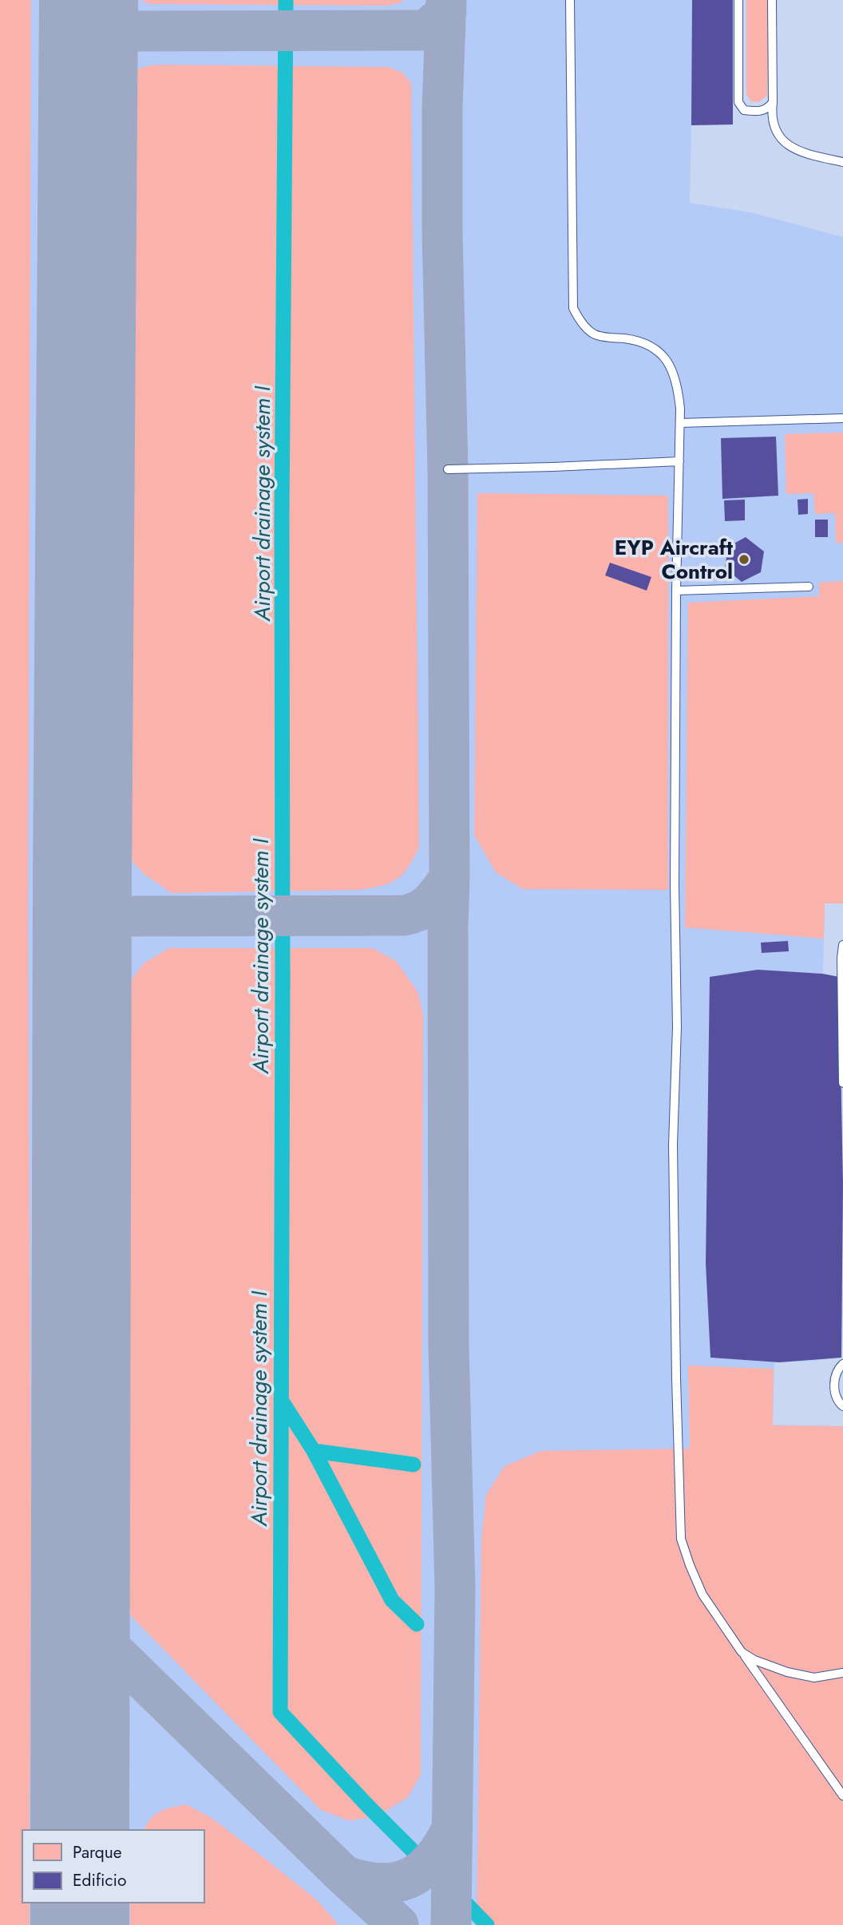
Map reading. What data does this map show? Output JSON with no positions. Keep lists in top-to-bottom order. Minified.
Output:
{"water":["Airport drainage system I"],"places":["EYP Aircraft Control"],"legend":["Parque","Edificio"]}
